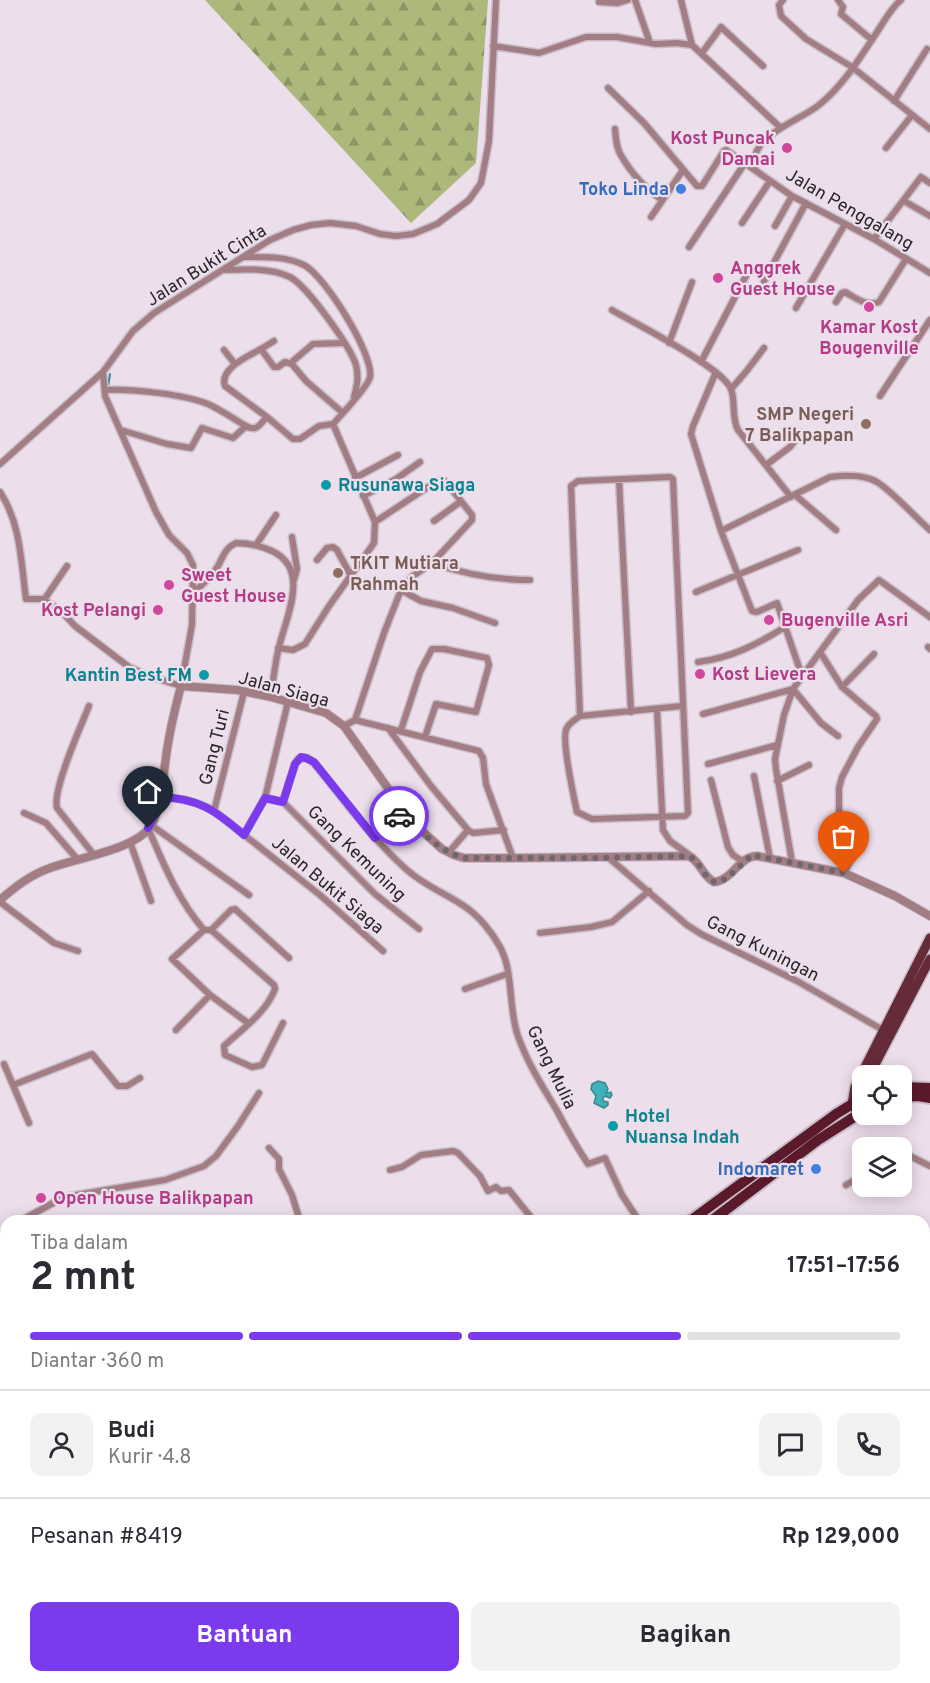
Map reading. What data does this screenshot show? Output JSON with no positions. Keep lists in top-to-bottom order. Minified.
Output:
{"streets":{"street":["Jalan Penggalang","Jalan Bukit Cinta","Jalan Siaga","Gang Turi","Gang Kemuning","Jalan Bukit Siaga","Gang Kuningan","Gang Mulia"]},"crossings":[["Jalan Siaga","Gang Turi"],["Jalan Siaga","Gang Kuningan"],["Gang Turi","Jalan Bukit Siaga"],["Gang Kemuning","Gang Mulia"]],"places":["Kost Puncak Damai","Toko Linda","Anggrek Guest House","Kamar Kost Bougenville","SMP Negeri 7 Balikpapan","Rusunawa Siaga","TKIT Mutiara Rahmah","Sweet Guest House","Kost Pelangi","Bugenville Asri","Kost Lievera","Kantin Best FM","Hotel Nuansa Indah","Indomaret","Open House Balikpapan"],"page":{"heading":["2 mnt","Tiba dalam","17:51–17:56"],"panel":["Budi","Kurir · 4.8","Pesanan #8419","Rp 129,000"],"bar":"Diantar · 360 m","buttons":["Bantuan","Bagikan"]}}
